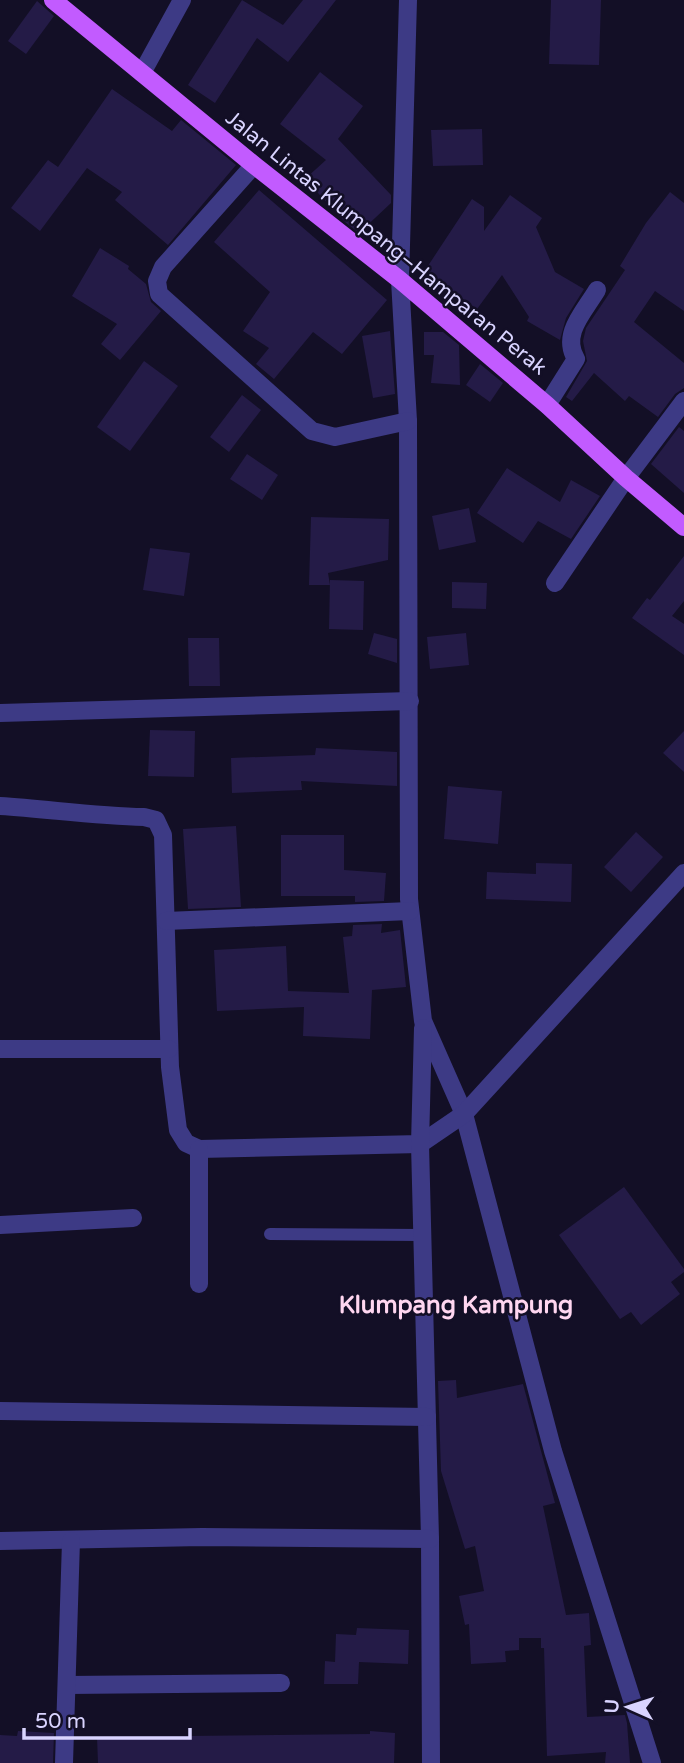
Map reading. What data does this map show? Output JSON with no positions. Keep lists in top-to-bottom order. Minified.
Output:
{"streets":{"main road":["Jalan Lintas Klumpang–Hamparan Perak"]},"districts":["Klumpang Kampung"],"scale_bar":"50 m","north":"left"}
